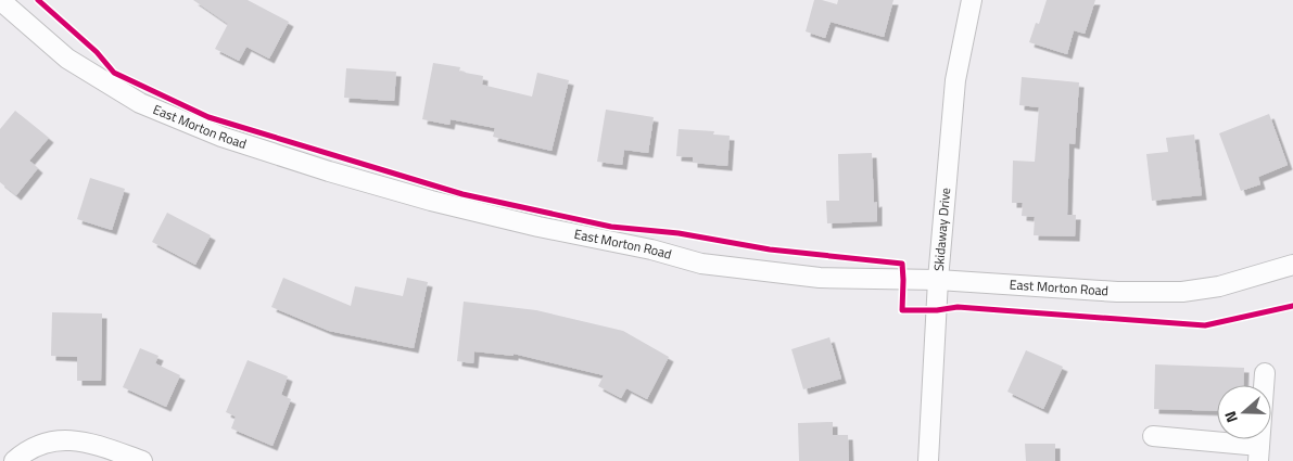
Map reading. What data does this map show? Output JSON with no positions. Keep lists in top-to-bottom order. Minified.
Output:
{"streets":{"street":["East Morton Road","Skidaway Drive"]},"crossings":[["East Morton Road","Skidaway Drive"]],"north":"left"}
